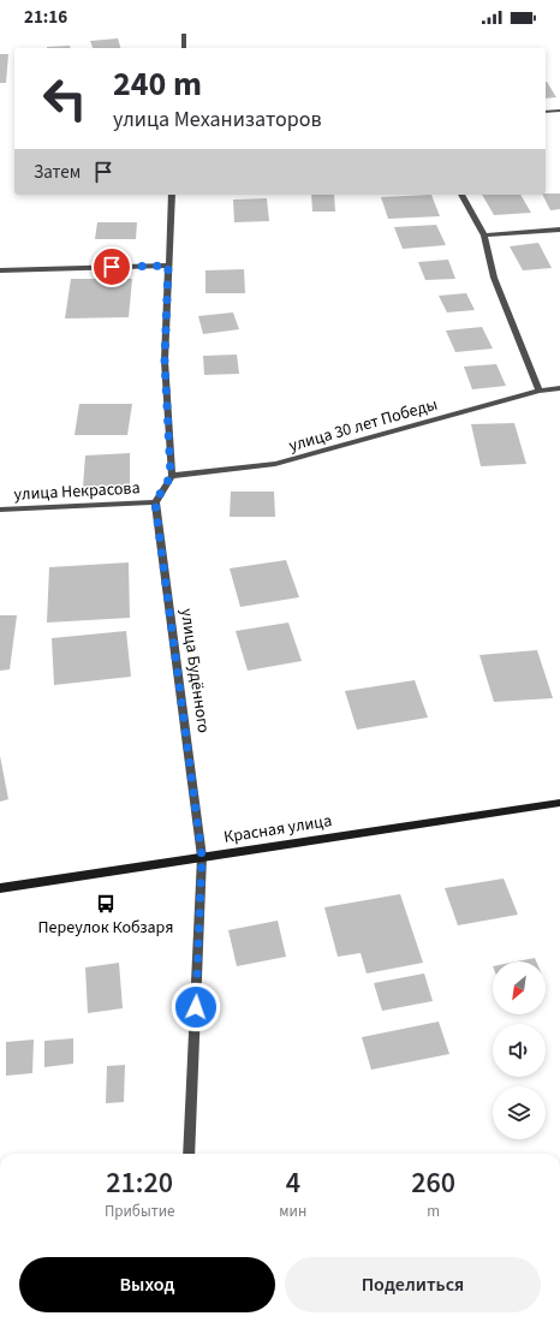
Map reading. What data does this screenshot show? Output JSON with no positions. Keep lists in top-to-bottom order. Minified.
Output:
{"streets":{"main road":["Красная улица"],"street":["улица 30 лет Победы","улица Некрасова","улица Будённого"]},"crossings":[["улица Некрасова","улица Будённого"],["улица Будённого","Красная улица"]],"places":{"bus stop":["Переулок Кобзаря"]},"north":"bottom left","page":{"status":"21:16","turn":["240 m","улица Механизаторов"],"then":"Затем","eta":["21:20","Прибытие","4","мин","260","m"],"buttons":["Выход","Поделиться"]}}
